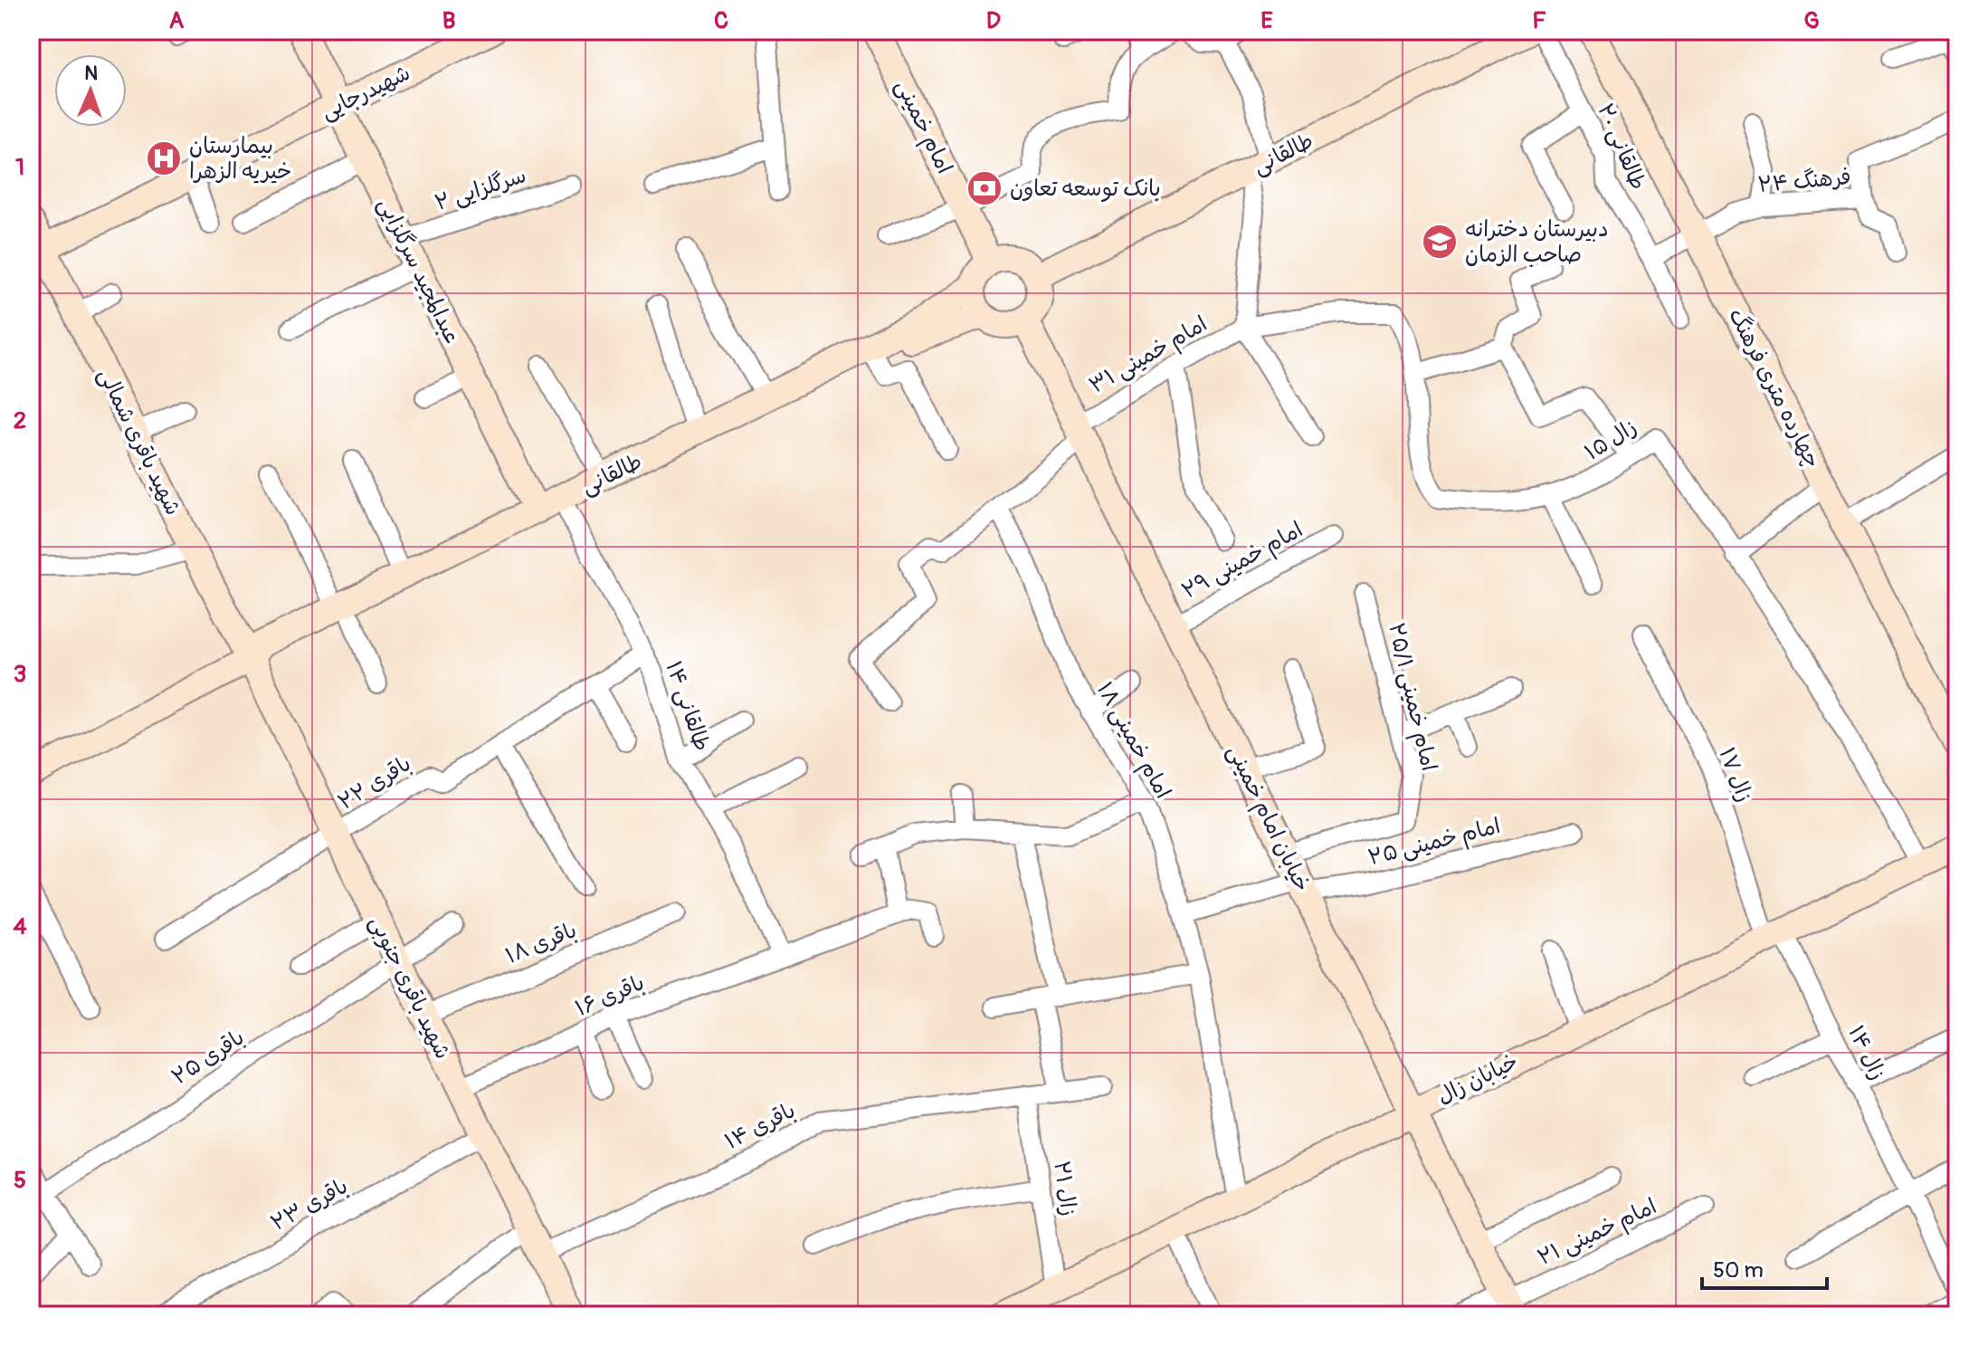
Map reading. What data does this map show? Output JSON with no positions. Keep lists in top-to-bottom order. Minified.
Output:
{"streets":{"main road":["شهیدرجایی","امام خمینی","طالقانی","عبدالمجید سرگلزایی","چهارده متری فرهنگ","شهید باقری شمالی","خیابان امام خمینی","شهید باقری جنوبی","خیابان زال"],"street":["طالقانی ۲۰","فرهنگ ۲۴","سرگلزایی ۲","امام خمینی ۳۱","زال ۱۵","امام خمینی ۲۹","امام خمینی ۲۵/۱","طالقانی ۱۴","امام خمینی ۱۸","زال ۱۷","باقری ۲۲","امام خمینی ۲۵","باقری ۱۸","باقری ۱۶","زال ۱۴","باقری ۲۵","باقری ۱۴","زال ۲۱","باقری ۲۳","امام خمینی ۲۱"]},"crossings":[["شهیدرجایی","عبدالمجید سرگلزایی"],["شهیدرجایی","شهید باقری شمالی"],["امام خمینی","طالقانی"],["امام خمینی","خیابان امام خمینی"],["طالقانی ۲۰","فرهنگ ۲۴"],["طالقانی","عبدالمجید سرگلزایی"],["طالقانی","شهید باقری شمالی"],["طالقانی","طالقانی ۱۴"],["طالقانی","خیابان امام خمینی"],["طالقانی","شهید باقری جنوبی"],["فرهنگ ۲۴","چهارده متری فرهنگ"],["سرگلزایی ۲","عبدالمجید سرگلزایی"],["امام خمینی ۳۱","زال ۱۵"],["امام خمینی ۳۱","خیابان امام خمینی"],["زال ۱۵","خیابان زال"],["شهید باقری شمالی","شهید باقری جنوبی"],["امام خمینی ۲۹","خیابان امام خمینی"],["امام خمینی ۲۵/۱","خیابان امام خمینی"],["طالقانی ۱۴","باقری ۲۲"],["طالقانی ۱۴","باقری ۱۶"],["امام خمینی ۱۸","امام خمینی ۲۵"],["امام خمینی ۱۸","خیابان زال"],["زال ۱۷","زال ۱۴"],["زال ۱۷","خیابان زال"],["باقری ۲۲","شهید باقری جنوبی"],["خیابان امام خمینی","امام خمینی ۲۵"],["خیابان امام خمینی","خیابان زال"],["خیابان امام خمینی","امام خمینی ۲۱"],["باقری ۱۸","شهید باقری جنوبی"],["شهید باقری جنوبی","باقری ۱۶"],["شهید باقری جنوبی","باقری ۲۵"],["شهید باقری جنوبی","باقری ۱۴"],["شهید باقری جنوبی","باقری ۲۳"],["زال ۱۴","خیابان زال"],["خیابان زال","زال ۲۱"],["باقری ۱۴","زال ۲۱"]],"places":{"hospital":["بیمارستان خیریه الزهرا"],"bank":["بانک توسعه تعاون"],"school or university":["دبیرستان دخترانه صاحب الزمان"]},"scale_bar":"50 m","north":"top","grid":{"columns":["A","B","C","D","E","F","G"],"rows":["1","2","3","4","5"]}}
